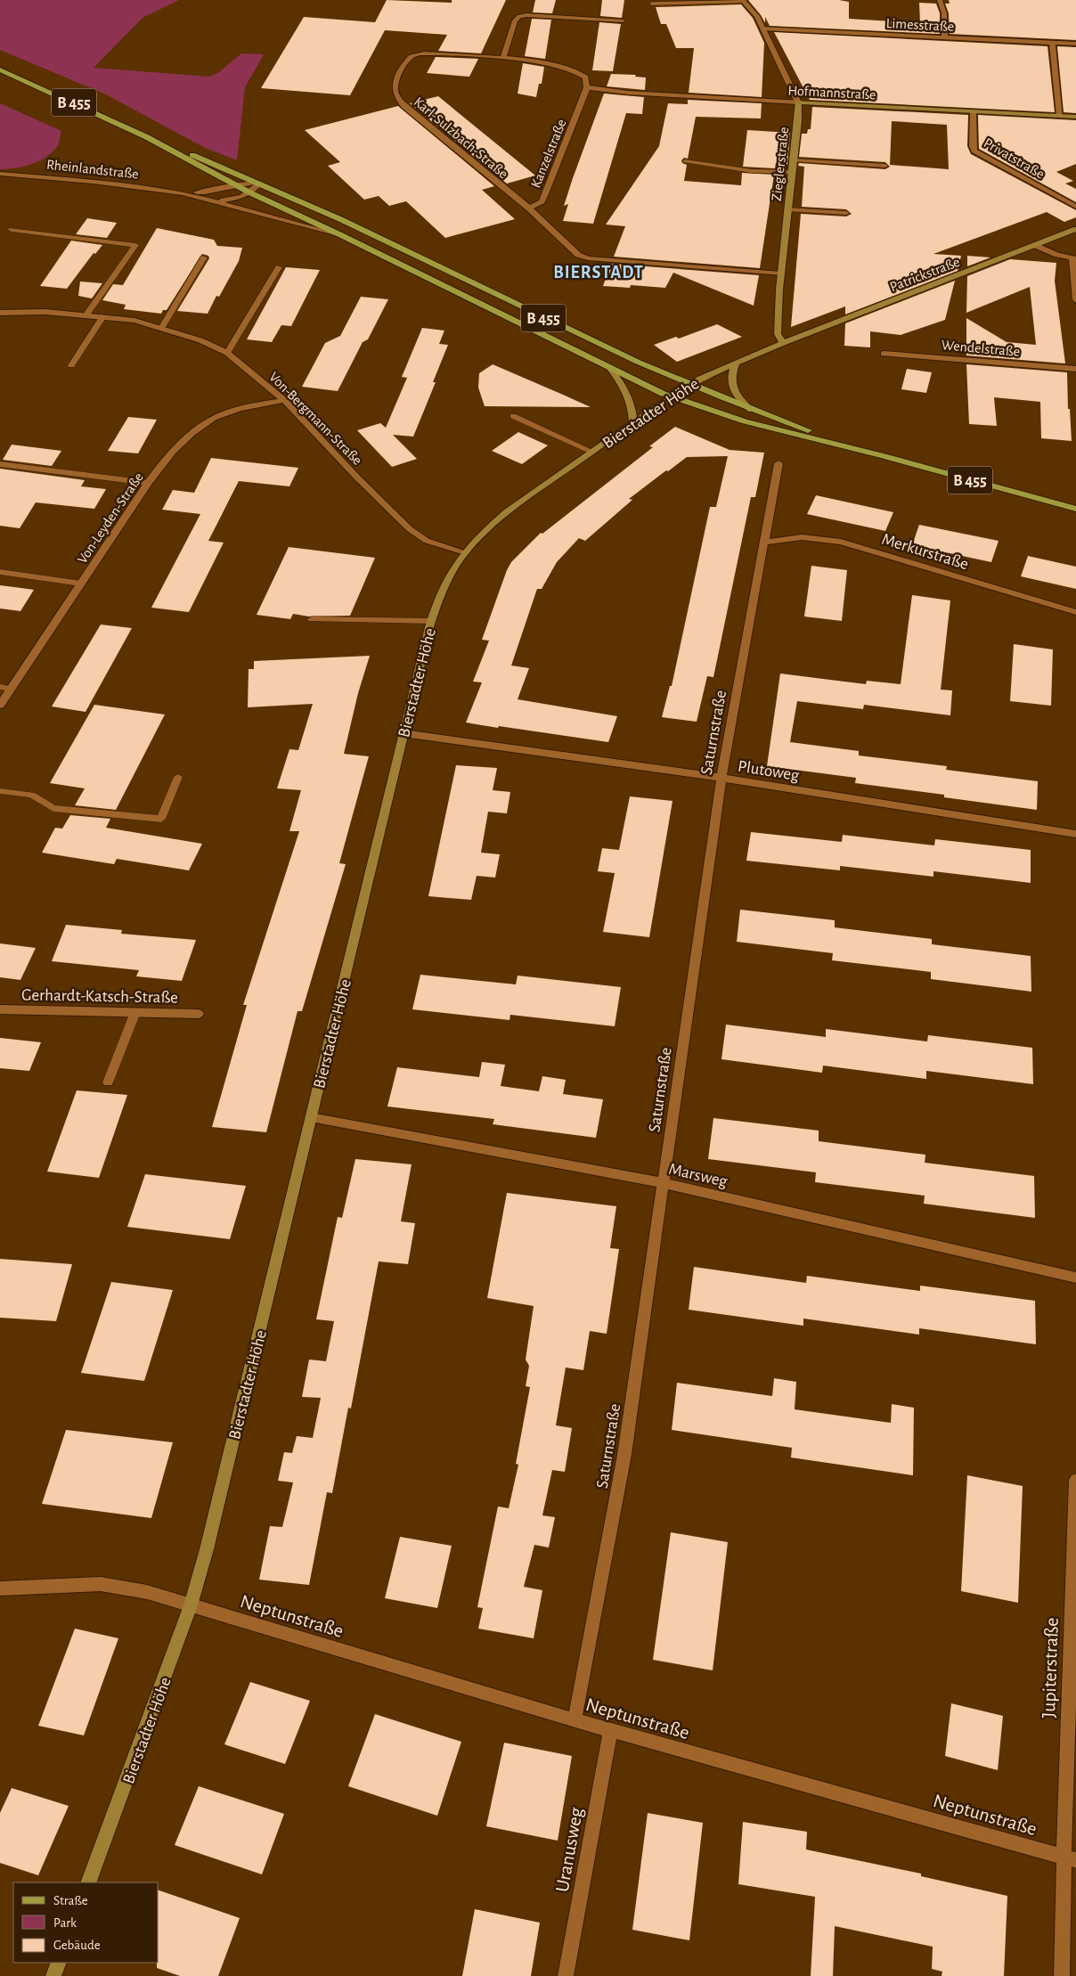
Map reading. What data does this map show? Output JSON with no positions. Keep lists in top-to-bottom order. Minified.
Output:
{"streets":{"main road":["Hofmannstraße","B 455","Zieglerstraße","Patrickstraße","Bierstadter Höhe"],"street":["Limesstraße","Karl-Sulzbach-Straße","Kanzelstraße","Privatstraße","Rheinlandstraße","Wendelstraße","Von-Bergmann-Straße","Von-Leyden-Straße","Merkurstraße","Saturnstraße","Plutoweg","Gerhardt-Katsch-Straße","Marsweg","Neptunstraße","Jupiterstraße","Uranusweg"]},"crossings":[["Limesstraße","Zieglerstraße"],["Hofmannstraße","Kanzelstraße"],["Hofmannstraße","Privatstraße"],["Hofmannstraße","Zieglerstraße"],["B 455","Rheinlandstraße"],["B 455","Bierstadter Höhe"],["Karl-Sulzbach-Straße","Kanzelstraße"],["Kanzelstraße","Zieglerstraße"],["Zieglerstraße","Patrickstraße"],["Zieglerstraße","Bierstadter Höhe"],["Patrickstraße","Bierstadter Höhe"],["Bierstadter Höhe","Von-Bergmann-Straße"],["Bierstadter Höhe","Plutoweg"],["Bierstadter Höhe","Marsweg"],["Bierstadter Höhe","Neptunstraße"],["Von-Bergmann-Straße","Von-Leyden-Straße"],["Merkurstraße","Saturnstraße"],["Saturnstraße","Plutoweg"],["Saturnstraße","Marsweg"],["Saturnstraße","Neptunstraße"],["Neptunstraße","Jupiterstraße"],["Neptunstraße","Uranusweg"]],"districts":["BIERSTADT"],"legend":["Straße","Park","Gebäude"]}
